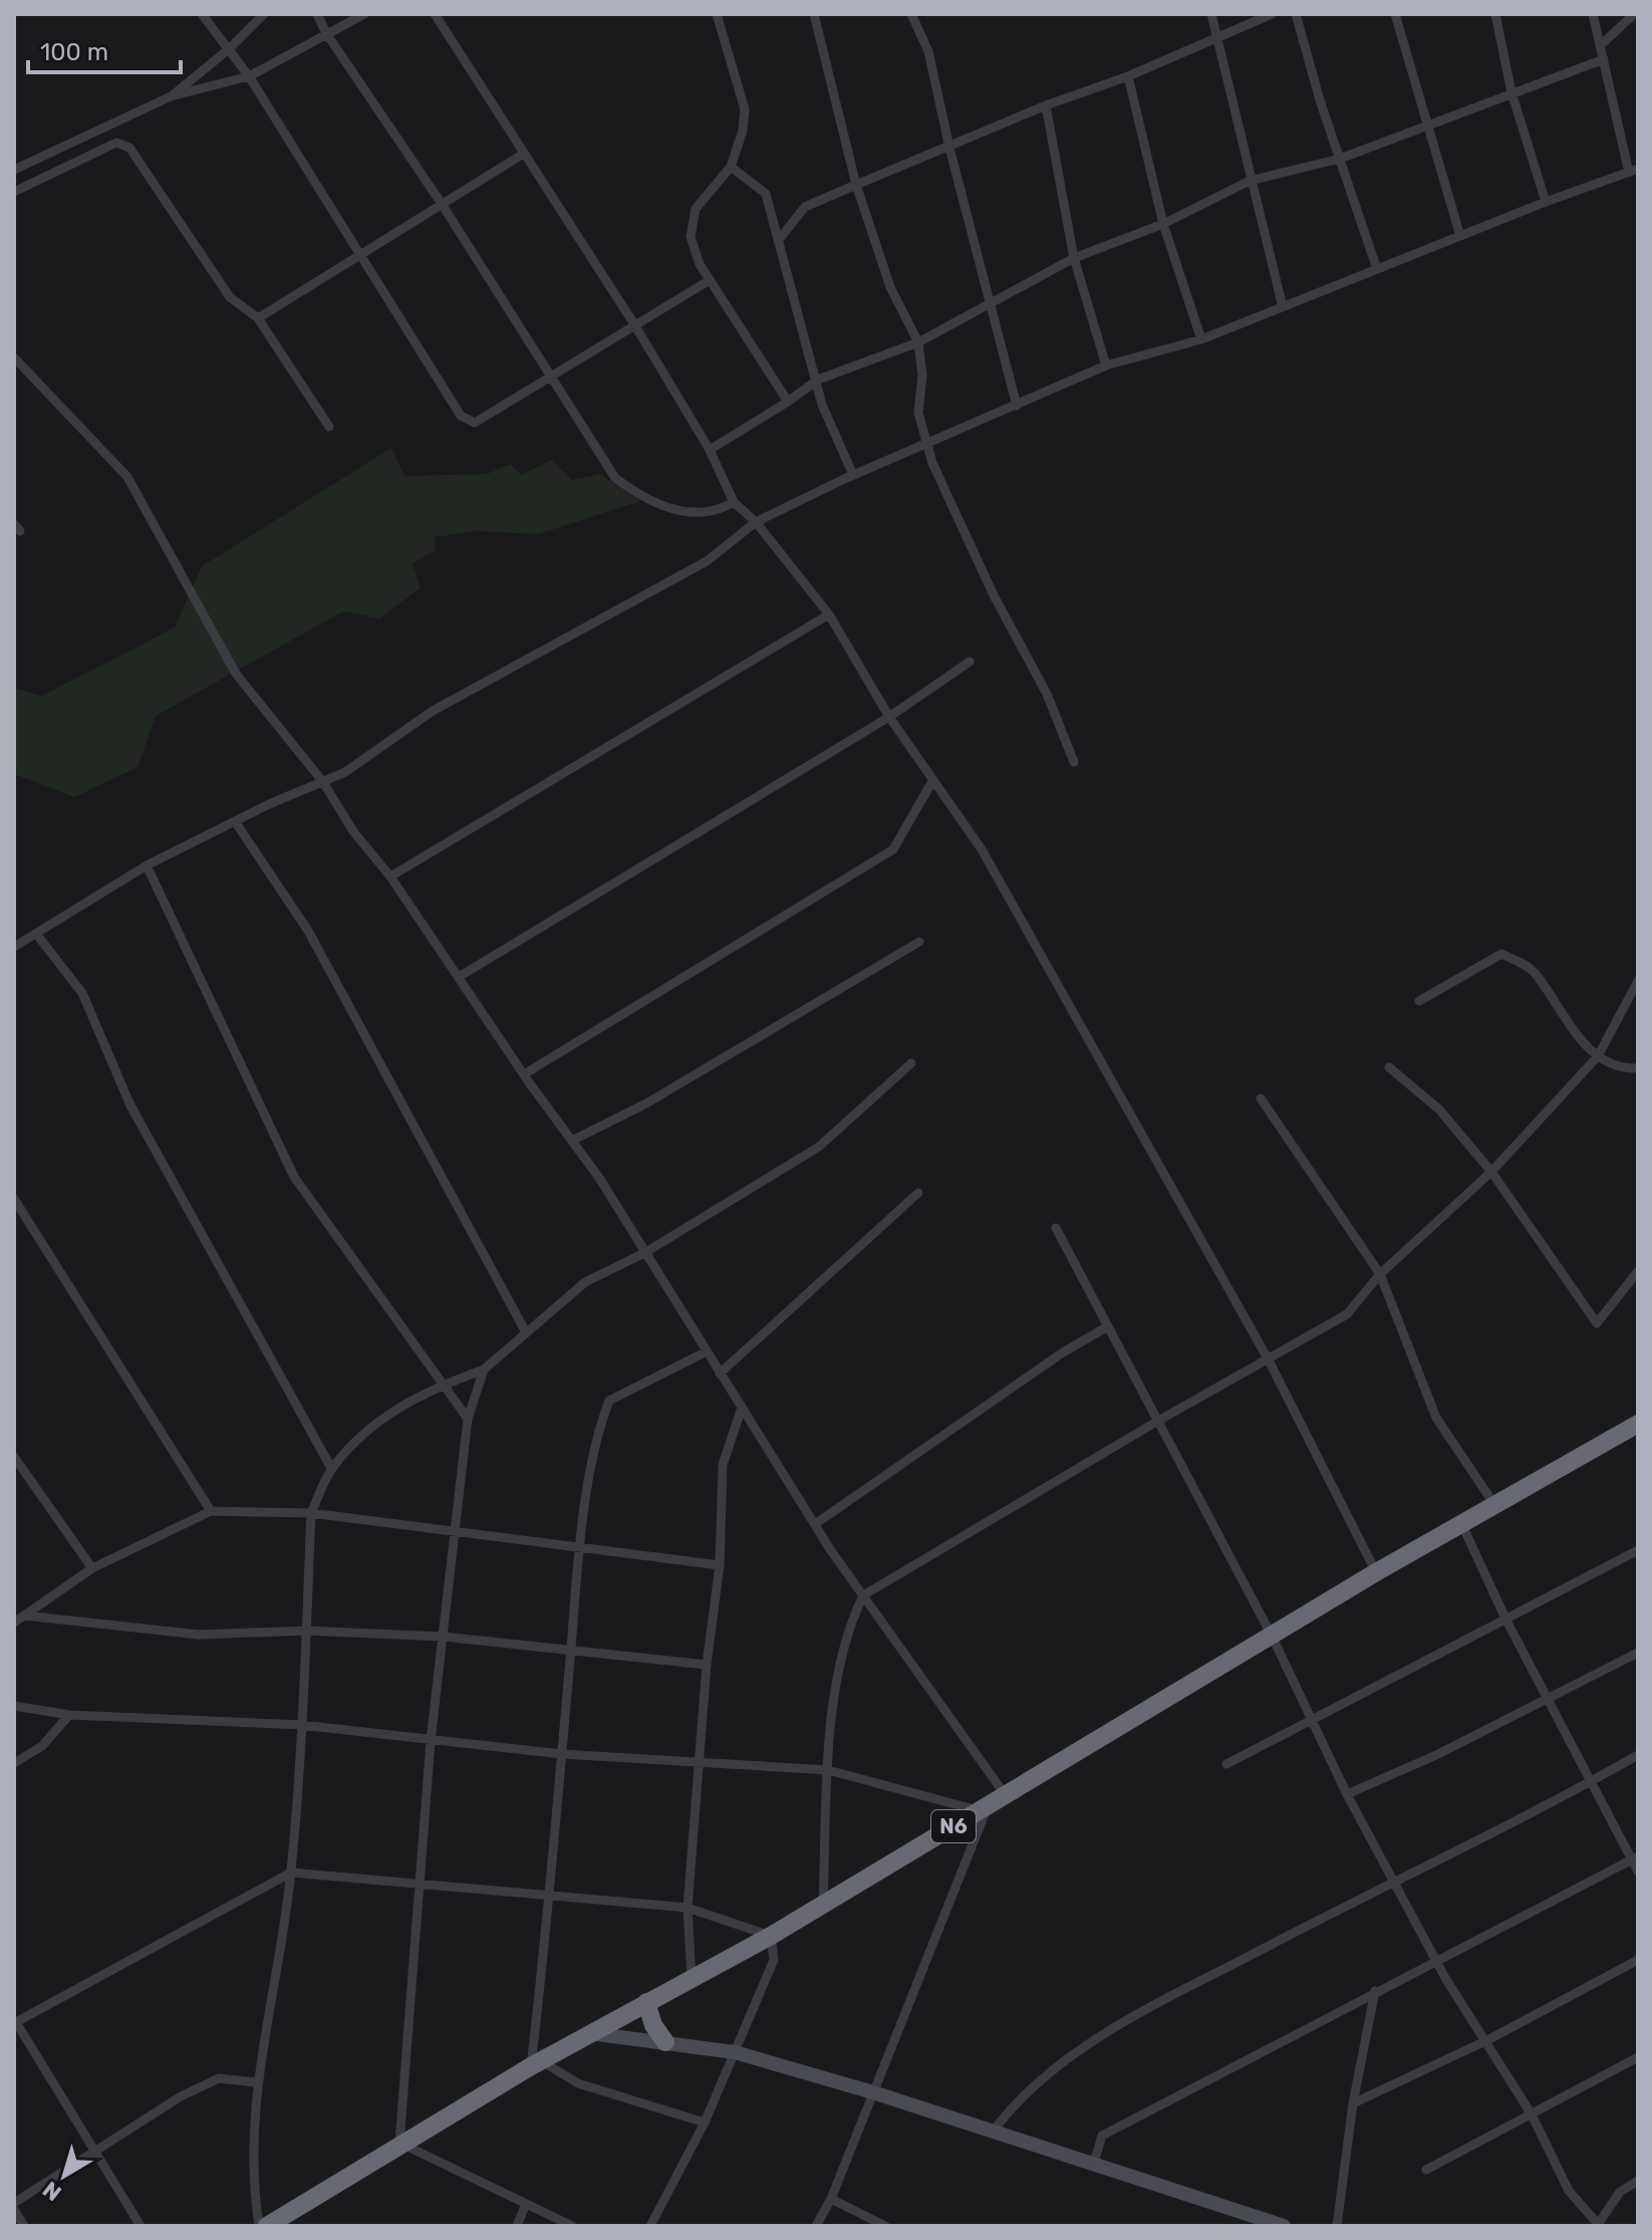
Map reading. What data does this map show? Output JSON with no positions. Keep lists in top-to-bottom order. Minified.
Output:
{"streets":{"highway":["N6"]},"scale_bar":"100 m","north":"bottom left"}
